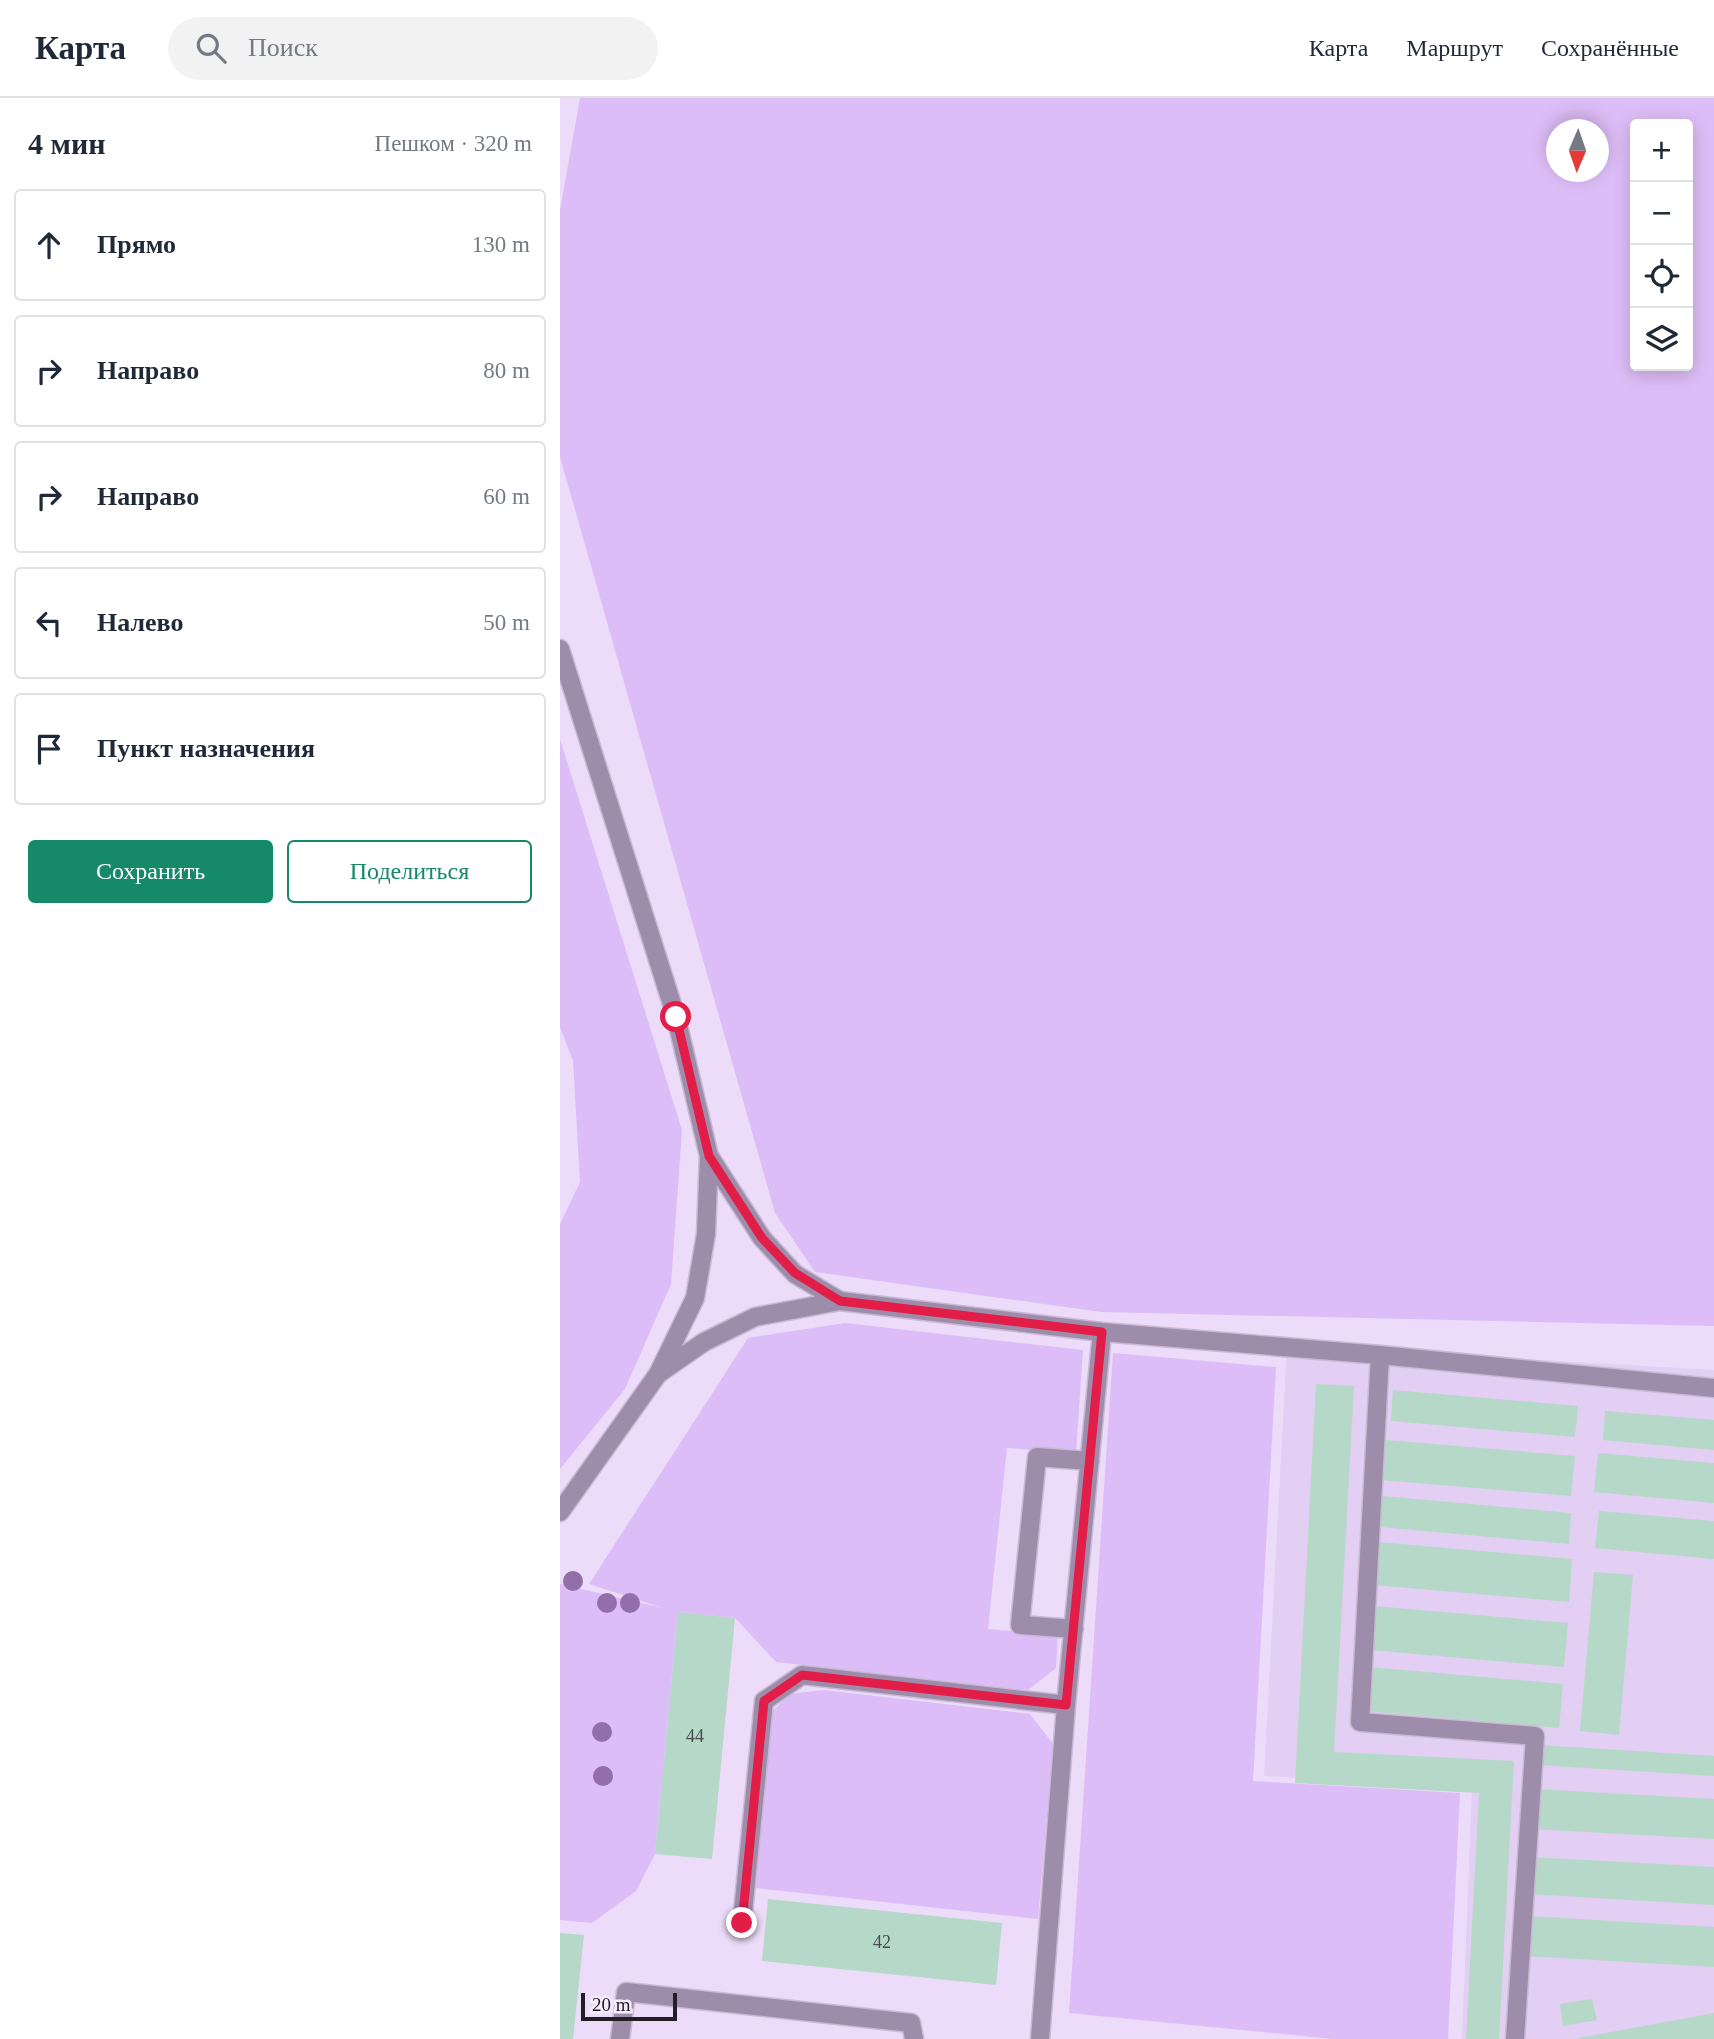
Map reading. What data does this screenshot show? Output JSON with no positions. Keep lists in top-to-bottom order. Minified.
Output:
{"house_numbers":["44","42"],"scale_bar":"20 m","north":"bottom","page":{"header":"Карта","search":"Поиск","nav":["Карта","Маршрут","Сохранённые"],"heading":["4 мин","Пешком · 320 m"],"map_buttons":["+","−"],"list":[["Прямо","130 m"],["Направо","80 m"],["Направо","60 m"],["Налево","50 m"],"Пункт назначения"],"buttons":["Сохранить","Поделиться"],"scale":"20 m"}}
